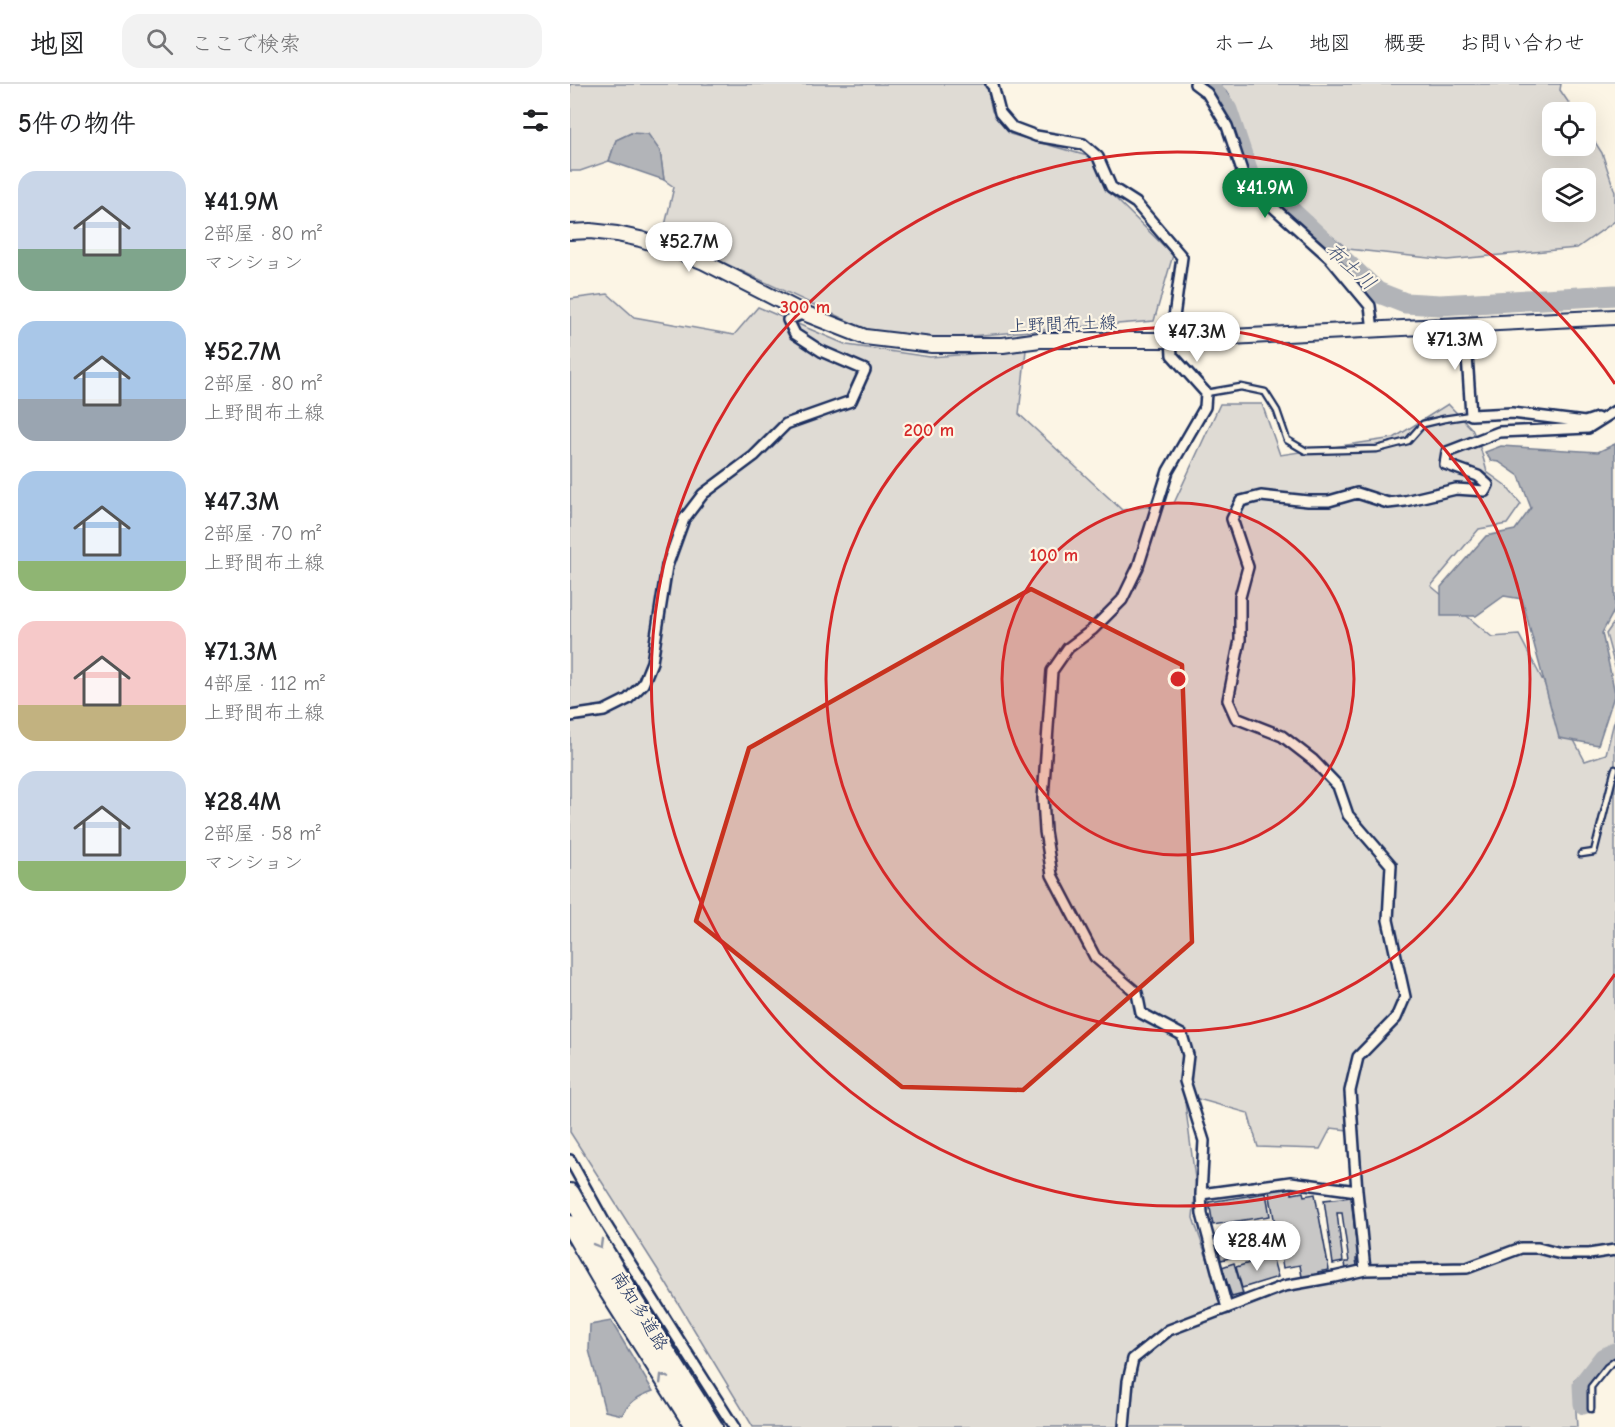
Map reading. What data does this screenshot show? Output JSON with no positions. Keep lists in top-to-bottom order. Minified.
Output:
{"streets":{"highway":["南知多道路"],"main road":["上野間布土線"]},"water":["布土川"],"page":{"header":"地図","search":"ここで検索","nav":["ホーム","地図","概要","お問い合わせ"],"heading":"5件の物件","list":[{"name":"¥41.9M","note":"2部屋 · 80 m² · マンション"},{"name":"¥52.7M","note":"2部屋 · 80 m² · 上野間布土線"},{"name":"¥47.3M","note":"2部屋 · 70 m² · 上野間布土線"},{"name":"¥71.3M","note":"4部屋 · 112 m² · 上野間布土線"},{"name":"¥28.4M","note":"2部屋 · 58 m² · マンション"}],"price":["¥41.9M","¥52.7M","¥47.3M","¥71.3M","¥28.4M"]},"rings":["300 m","200 m","100 m"]}
